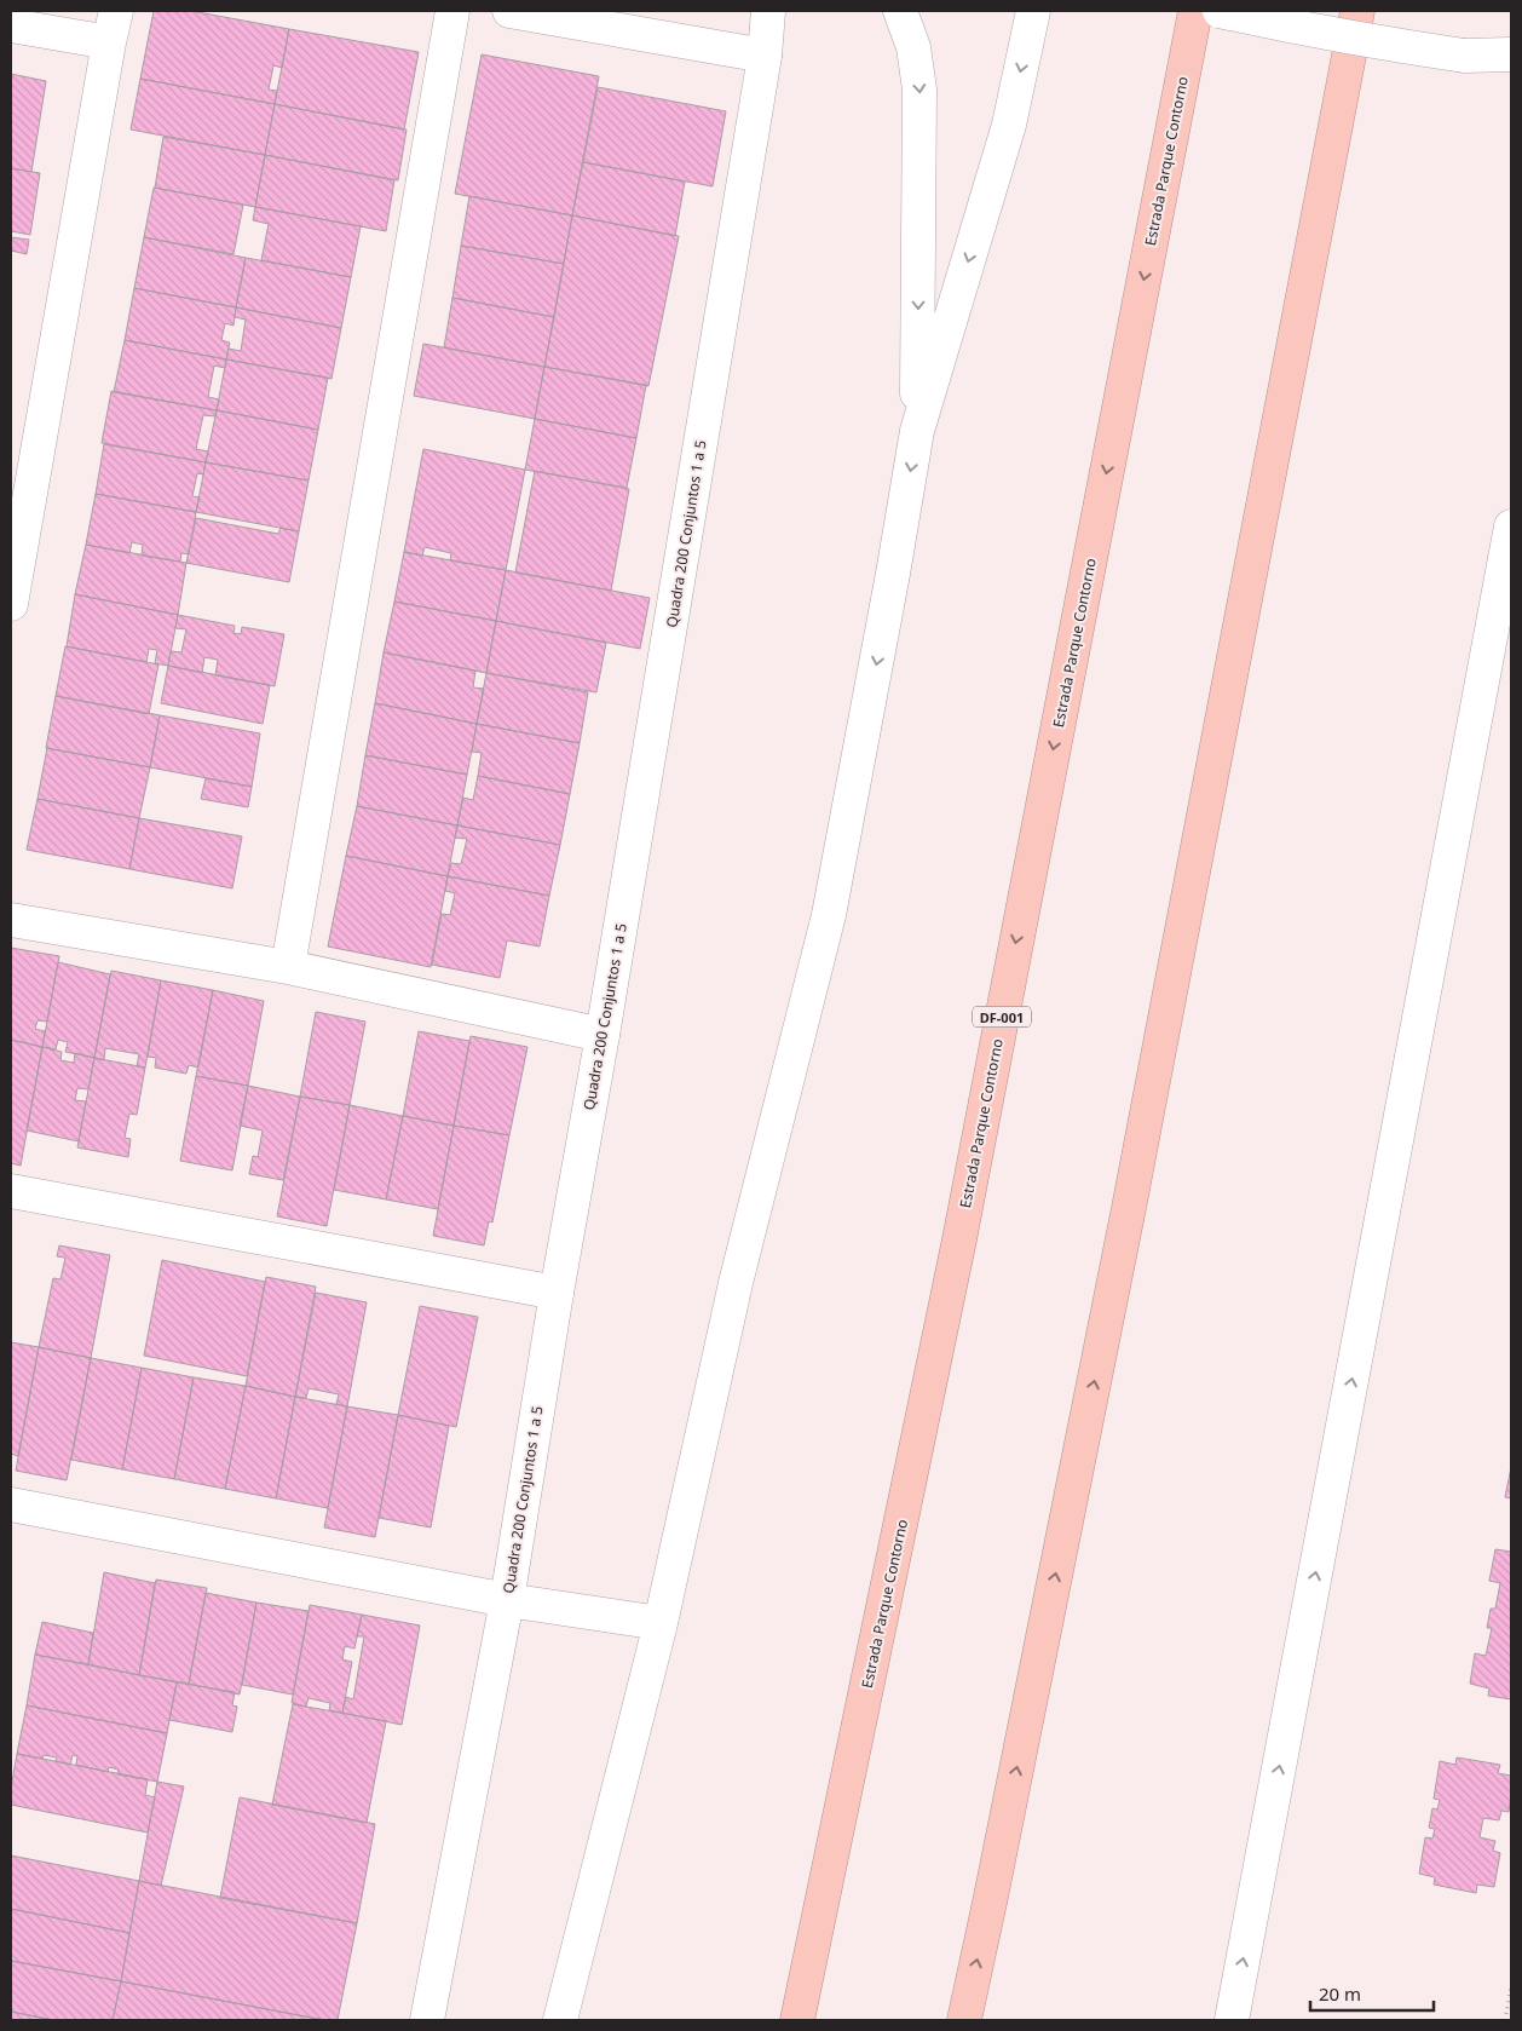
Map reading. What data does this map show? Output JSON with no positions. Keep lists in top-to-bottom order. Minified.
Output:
{"streets":{"highway":["Estrada Parque Contorno","DF-001"],"street":["Quadra 200 Conjuntos 1 a 5"]},"scale_bar":"20 m"}
